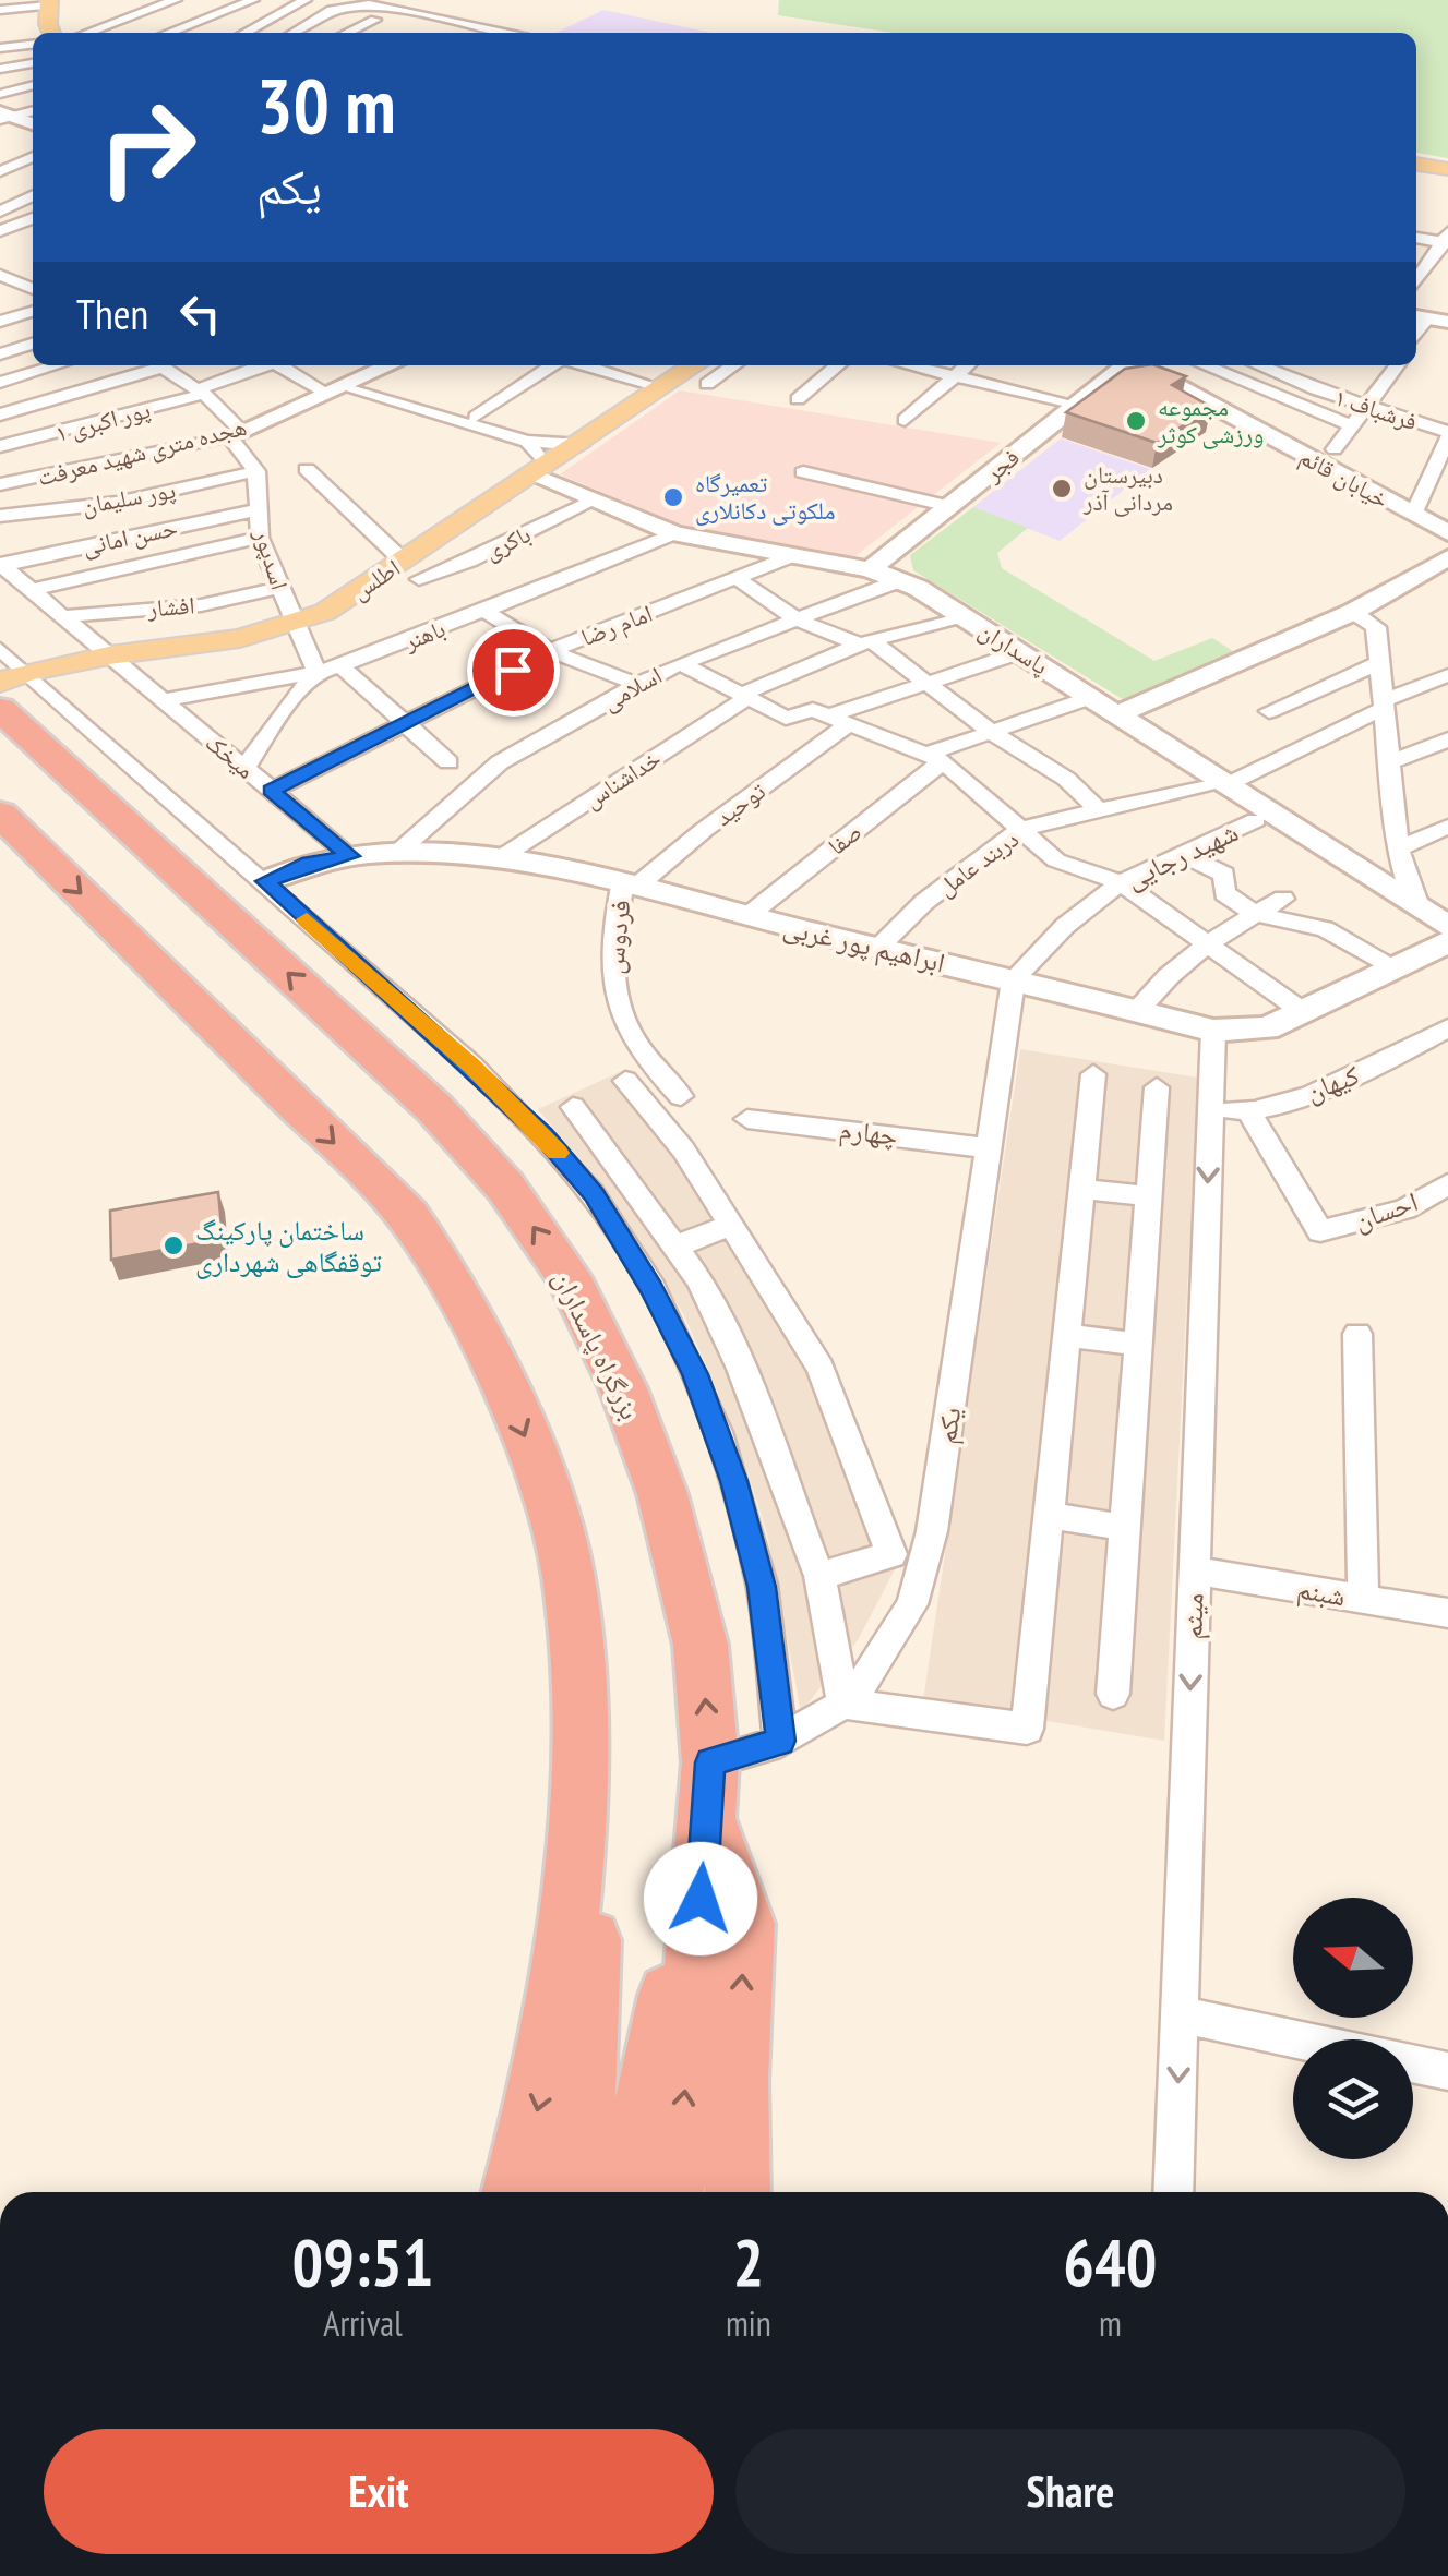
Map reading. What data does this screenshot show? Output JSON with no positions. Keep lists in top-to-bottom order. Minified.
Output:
{"streets":{"highway":["بزرگراه پاسداران"],"main road":["اطلس"],"street":["فرشباف ۱","پور اکبری ۱","هجده متری شهید معرفت","فجر","خیابان قائم","پور سلیمان","حسن امانی","باکری","اسدپور","افشار","امام رضا","باهنر","پاسداران","اسلامی","میخک","خداشناس","توحید","صفا","شهید رجایی","دربند عامل","فردوس","ابراهیم پور غربی","کیهان","چهارم","احسان","یکم","شبنم","میثم"]},"crossings":[["فجر","پاسداران"],["پور سلیمان","اسدپور"],["حسن امانی","اسدپور"],["حسن امانی","میخک"],["باکری","اطلس"],["باکری","پاسداران"],["اسدپور","اطلس"],["اسدپور","افشار"],["اطلس","پاسداران"],["اطلس","میخک"],["اطلس","بزرگراه پاسداران"],["افشار","میخک"],["امام رضا","پاسداران"],["امام رضا","میخک"],["باهنر","پاسداران"],["باهنر","میخک"],["پاسداران","اسلامی"],["پاسداران","خداشناس"],["پاسداران","توحید"],["پاسداران","صفا"],["پاسداران","دربند عامل"],["اسلامی","ابراهیم پور غربی"],["میخک","ابراهیم پور غربی"],["خداشناس","ابراهیم پور غربی"],["توحید","فردوس"],["توحید","ابراهیم پور غربی"],["صفا","ابراهیم پور غربی"],["شهید رجایی","ابراهیم پور غربی"],["شهید رجایی","یکم"],["دربند عامل","ابراهیم پور غربی"],["فردوس","ابراهیم پور غربی"],["ابراهیم پور غربی","یکم"],["ابراهیم پور غربی","میثم"],["کیهان","احسان"],["کیهان","میثم"],["چهارم","یکم"],["بزرگراه پاسداران","یکم"],["شبنم","میثم"]],"places":["مجموعه ورزشی کوثر","دبیرستان مردانی آذر","تعمیرگاه ملکوتی دکانلاری","ساختمان پارکینگ توقفگاهی شهرداری"],"north":"left","page":{"turn":["30 m","یکم"],"then":"Then","eta":["09:51","Arrival","2","min","640","m"],"buttons":["Exit","Share"]}}
